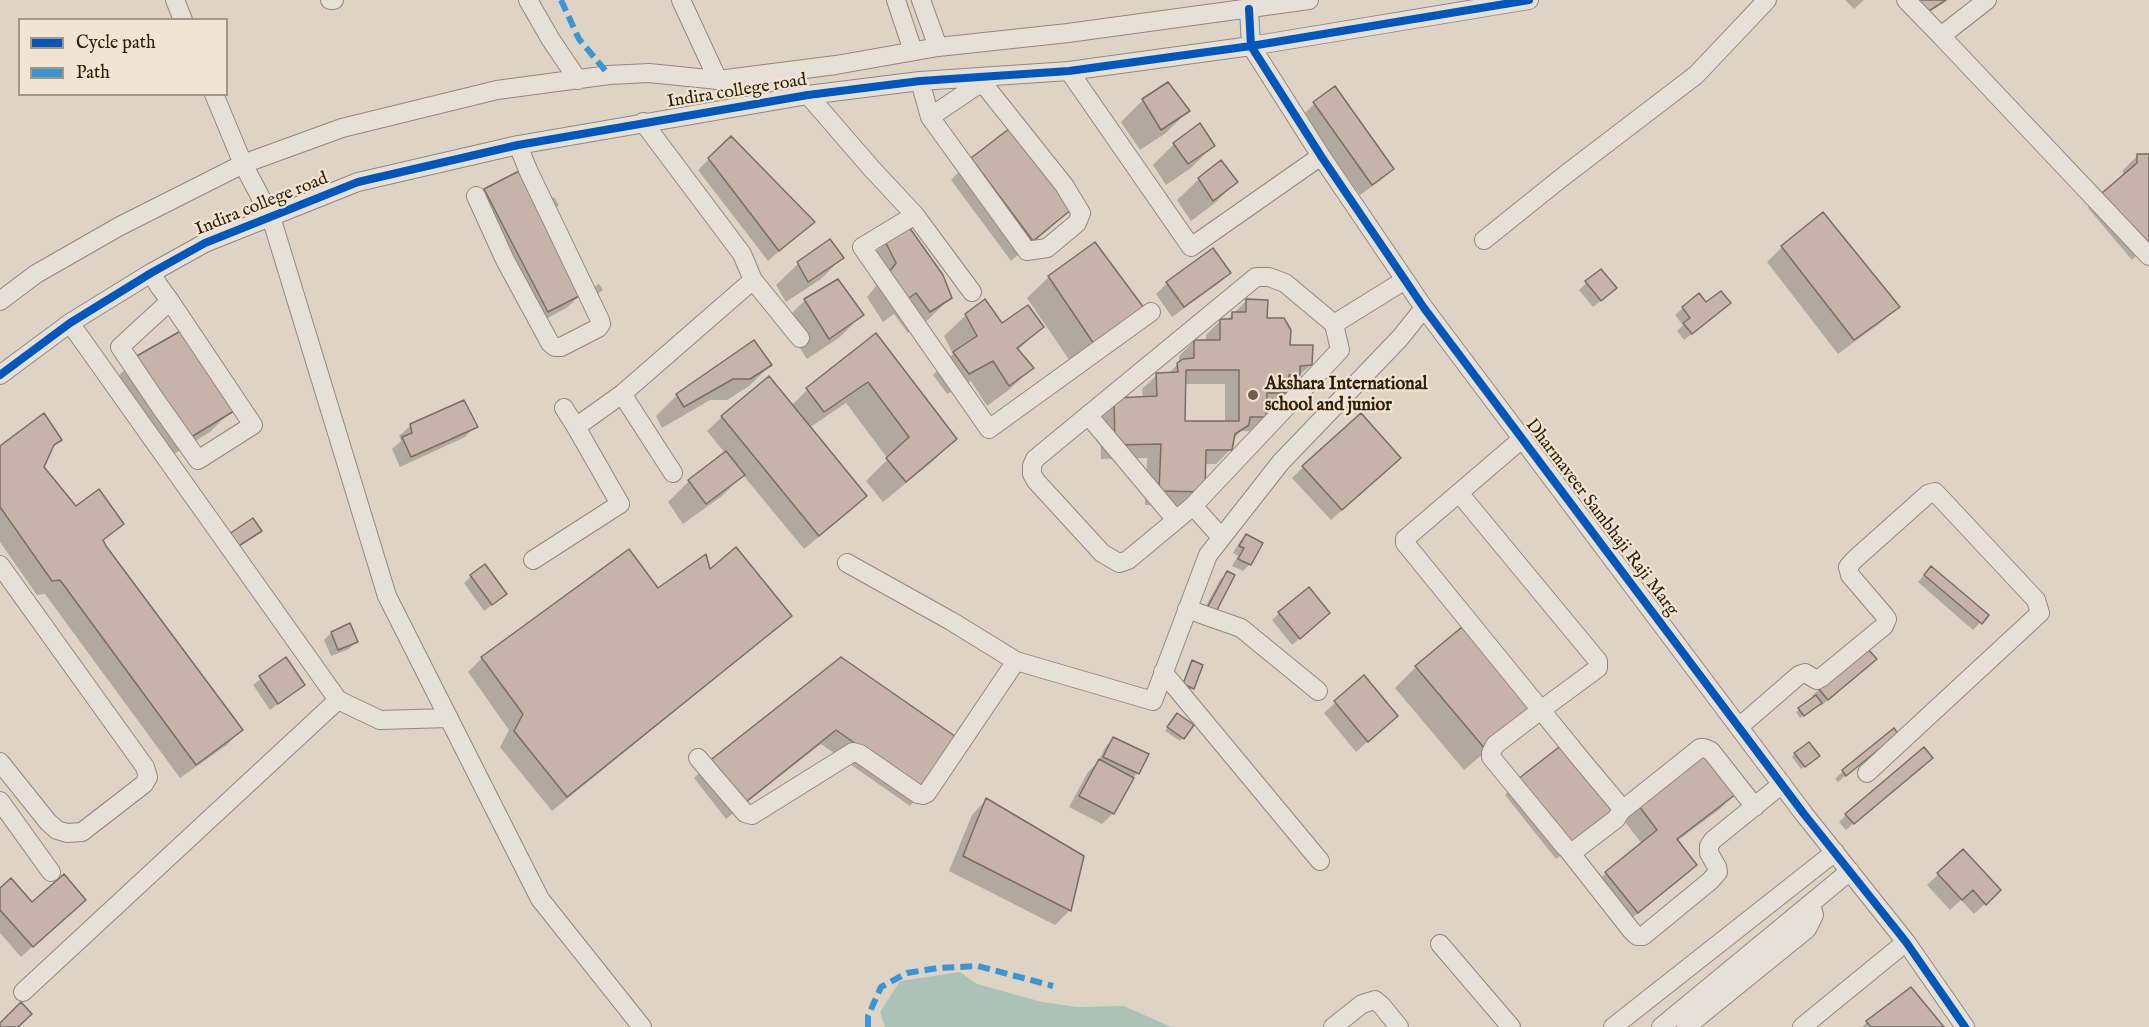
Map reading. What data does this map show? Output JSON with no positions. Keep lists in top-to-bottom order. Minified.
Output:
{"streets":{"street":["Indira college road","Dharmaveer Sambhaji Raji Marg"]},"crossings":[["Indira college road","Dharmaveer Sambhaji Raji Marg"]],"places":["Akshara International school and junior"],"legend":["Cycle path","Path"]}
